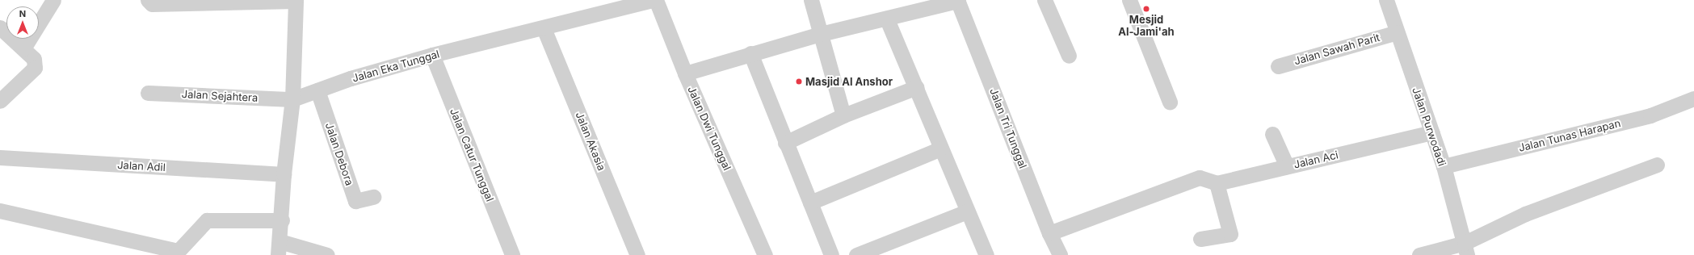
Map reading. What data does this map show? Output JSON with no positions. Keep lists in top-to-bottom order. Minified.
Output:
{"streets":{"street":["Jalan Sawah Parit","Jalan Eka Tunggal","Jalan Sejahtera","Jalan Purwodadi","Jalan Dwi Tunggal","Jalan Tri Tunggal","Jalan Tunas Harapan","Jalan Akasia","Jalan Debora","Jalan Catur Tunggal","Jalan Aci","Jalan Adil"]},"crossings":[["Jalan Sawah Parit","Jalan Purwodadi"],["Jalan Eka Tunggal","Jalan Sejahtera"],["Jalan Eka Tunggal","Jalan Akasia"],["Jalan Eka Tunggal","Jalan Debora"],["Jalan Eka Tunggal","Jalan Catur Tunggal"],["Jalan Purwodadi","Jalan Tunas Harapan"],["Jalan Purwodadi","Jalan Aci"]],"places":["Mesjid Al-Jami'ah","Masjid Al Anshor"],"north":"top"}
